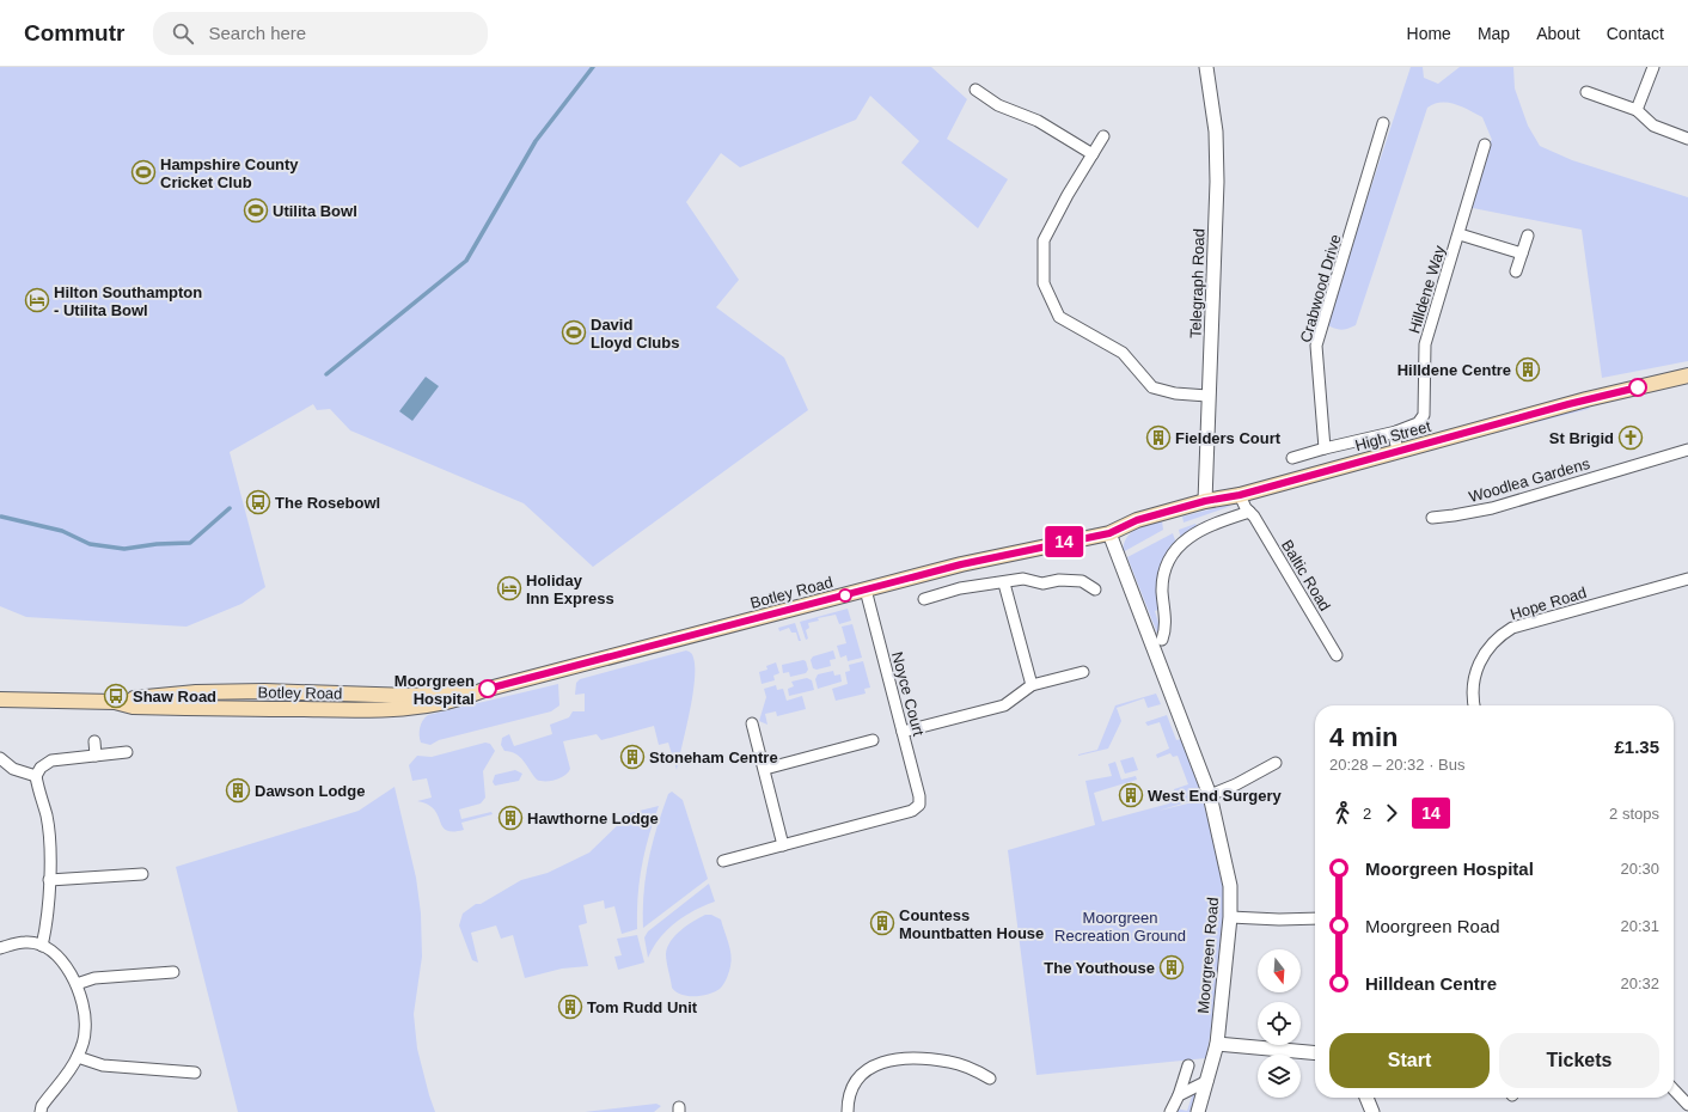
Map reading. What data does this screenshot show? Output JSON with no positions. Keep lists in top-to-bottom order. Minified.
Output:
{"streets":{"main road":["High Street","Botley Road"],"street":["Telegraph Road","Crabwood Drive","Hilldene Way","Woodlea Gardens","Baltic Road","Hope Road","Noyce Court","Moorgreen Road"]},"crossings":[["Telegraph Road","High Street"],["High Street","Baltic Road"],["High Street","Botley Road"],["High Street","Moorgreen Road"],["Botley Road","Noyce Court"],["Botley Road","Moorgreen Road"]],"parks":["Moorgreen Recreation Ground"],"places":{"sports":["Hampshire County Cricket Club","Utilita Bowl","David Lloyd Clubs"],"hotel":["Hilton Southampton - Utilita Bowl","Holiday Inn Express"],"building":["Hilldene Centre","Fielders Court","Stoneham Centre","Dawson Lodge","West End Surgery","Hawthorne Lodge","Countess Mountbatten House","The Youthouse","Tom Rudd Unit"],"church":["St Brigid"],"bus stop":["The Rosebowl","Shaw Road"],"other":["Moorgreen Hospital"]},"lines":["bus line 14"],"north":"bottom","page":{"header":"Commutr","search":"Search here","nav":["Home","Map","About","Contact"],"on_map":"14","heading":["4 min","20:28 – 20:32 · Bus","£1.35"],"legs":["2","14","2 stops"],"list":[{"name":"Moorgreen Hospital","value":"20:30"},{"name":"Moorgreen Road","value":"20:31"},{"name":"Hilldean Centre","value":"20:32"}],"buttons":["Start","Tickets"]}}
